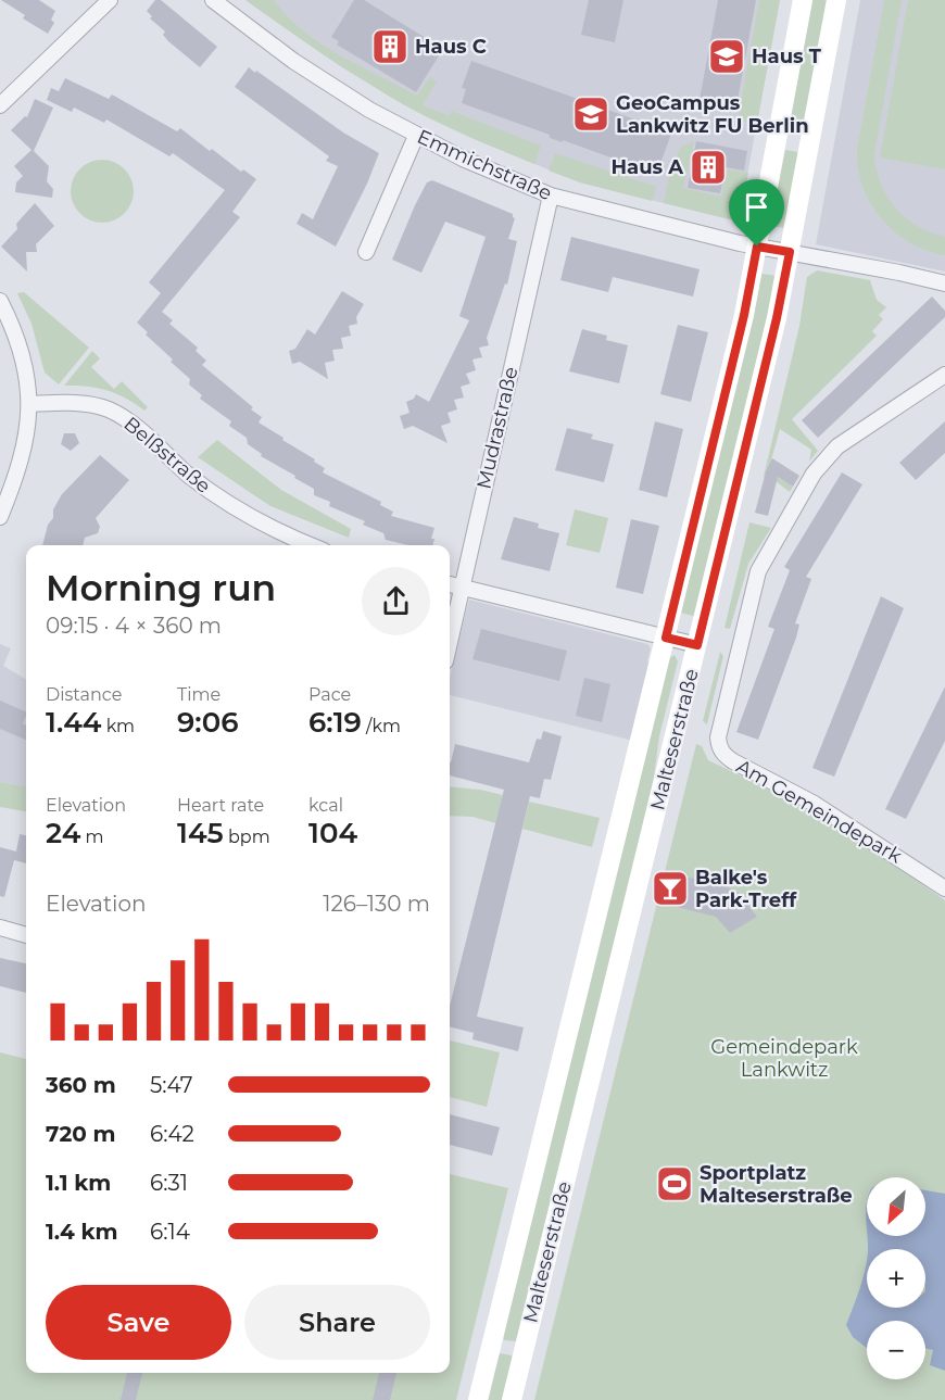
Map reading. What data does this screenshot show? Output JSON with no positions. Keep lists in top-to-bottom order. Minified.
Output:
{"streets":{"main road":["Malteserstraße"],"street":["Emmichstraße","Mudrastraße","Belßstraße","Am Gemeindepark"]},"crossings":[["Emmichstraße","Mudrastraße"],["Emmichstraße","Malteserstraße"]],"parks":["Gemeindepark Lankwitz"],"places":{"building":["Haus C","Haus A"],"school or university":["Haus T","GeoCampus Lankwitz FU Berlin"],"bar":["Balke's Park-Treff"],"sports":["Sportplatz Malteserstraße"]},"north":"bottom left","page":{"heading":["Morning run","09:15 · 4 × 360 m"],"stats":[["Distance","1.44 km"],["Time","9:06"],["Pace","6:19 /km"],["Elevation","24 m"],["Heart rate","145 bpm"],["kcal","104"]],"chart":["Elevation","126–130 m"],"list":[{"name":"360 m","note":"5:47"},{"name":"720 m","note":"6:42"},{"name":"1.1 km","note":"6:31"},{"name":"1.4 km","note":"6:14"}],"map_buttons":["+","−"],"buttons":["Save","Share"]}}
